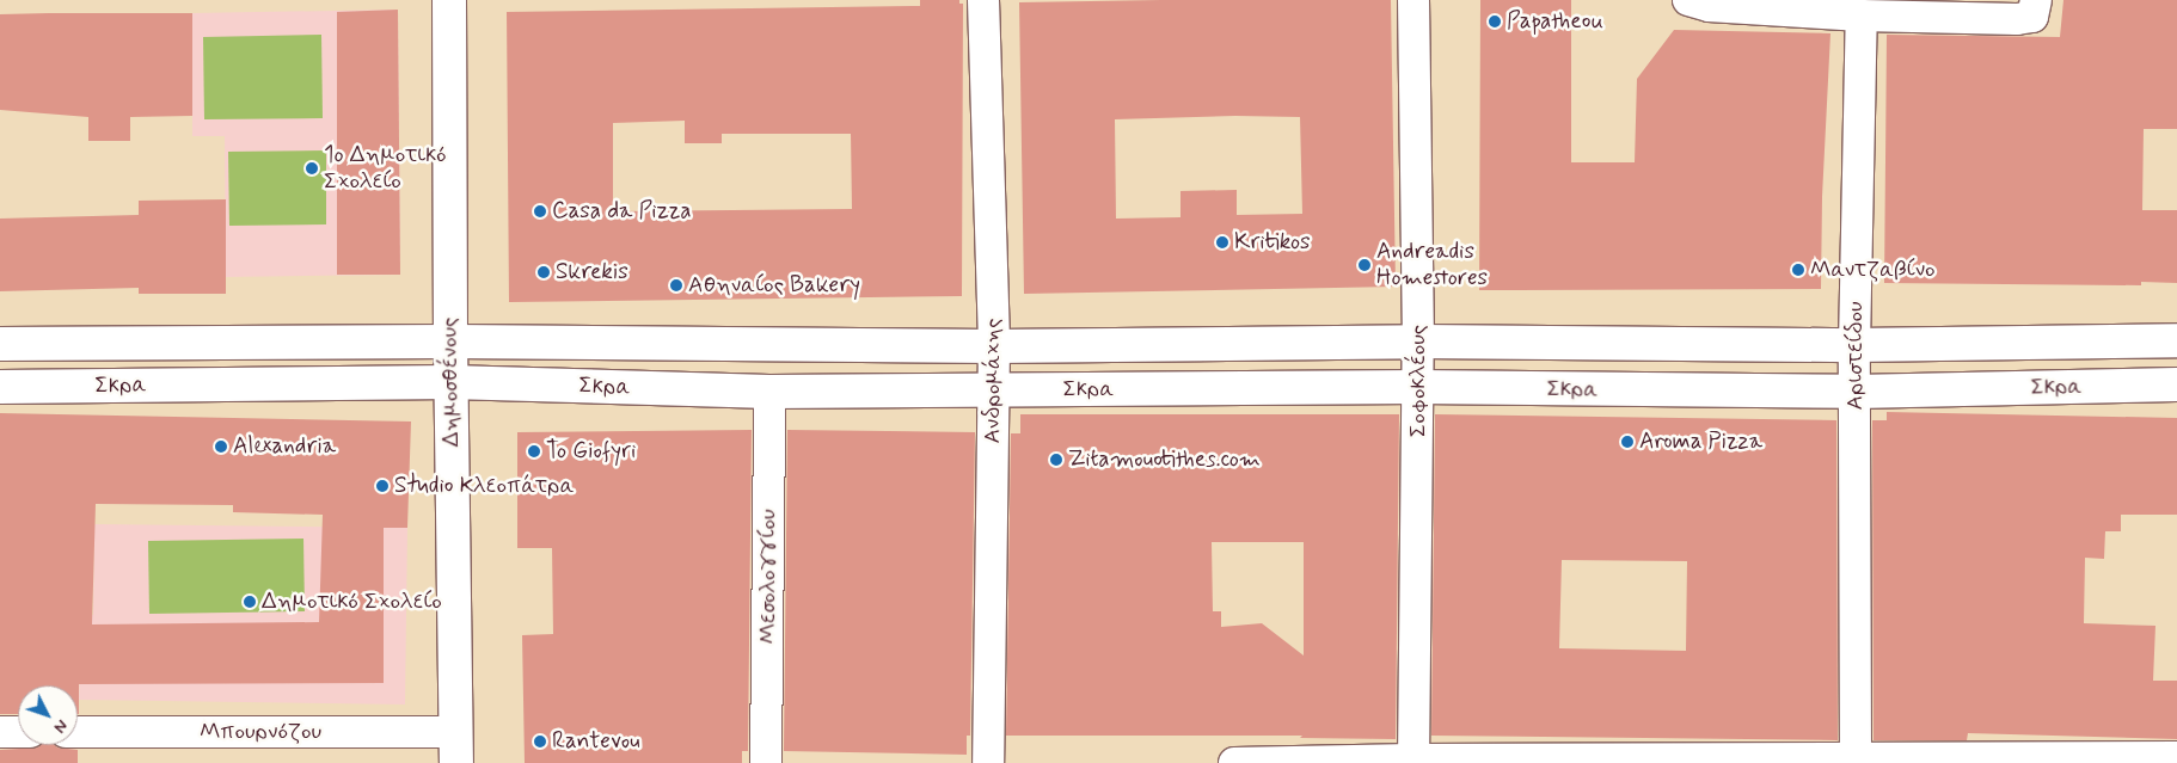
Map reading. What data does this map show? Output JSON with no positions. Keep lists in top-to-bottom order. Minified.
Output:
{"streets":{"street":["Αριστείδου","Ανδρομάχης","Σοφοκλέους","Δημοσθένους","Σκρα","Μεσολογγίου","Μπουρνόζου"]},"crossings":[["Αριστείδου","Σκρα"],["Ανδρομάχης","Σκρα"],["Σοφοκλέους","Σκρα"],["Δημοσθένους","Σκρα"],["Δημοσθένους","Μπουρνόζου"],["Σκρα","Μεσολογγίου"]],"places":["Papatheou","1o Δημοτικό Σχολείο","Casa da Pizza","Kritikos","Andreadis Homestores","Μαντζαβίνο","Skrekis","Αθηναίος Bakery","Aroma Pizza","Alexandria","To Giofyri","Zitamouotithes.com","Studio Κλεοπάτρα","Δημοτικό Σχολείο","Rantevou"],"north":"bottom right"}
